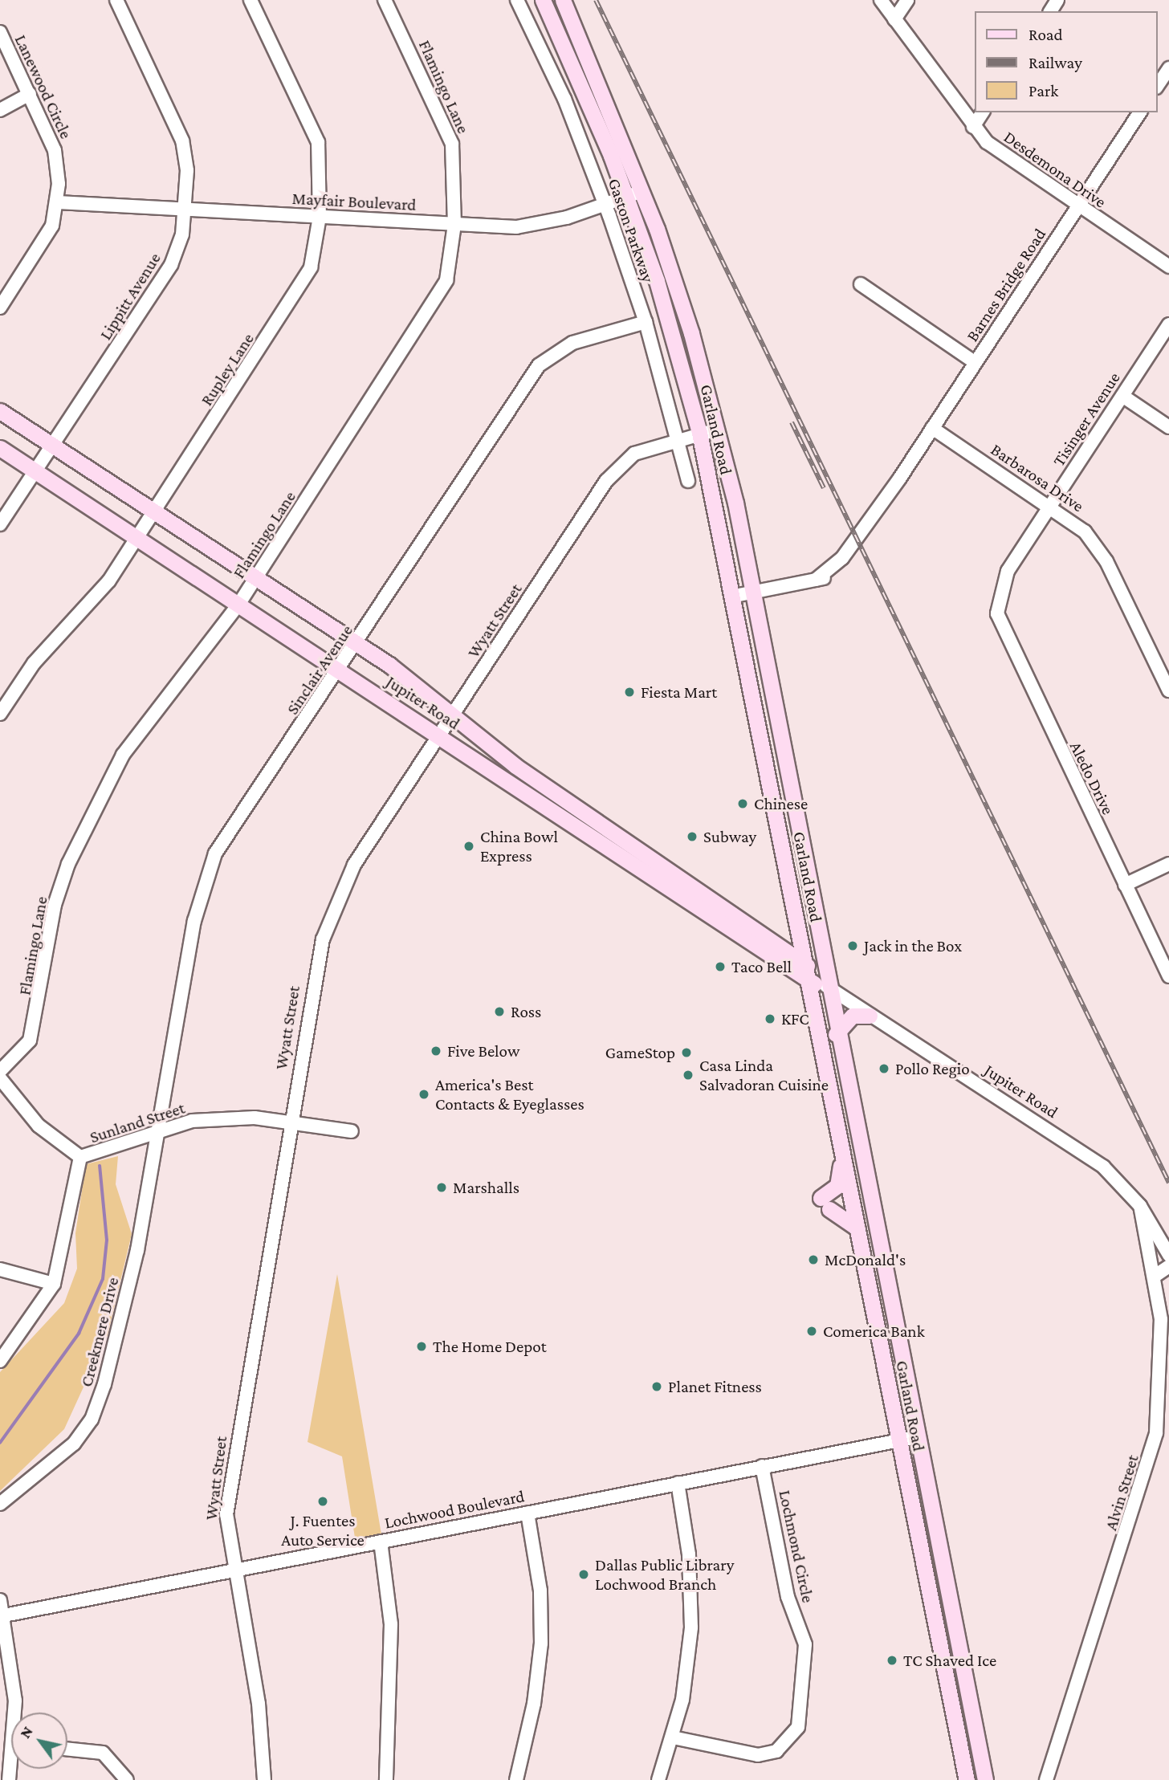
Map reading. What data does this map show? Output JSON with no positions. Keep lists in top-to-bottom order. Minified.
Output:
{"streets":{"main road":["Garland Road","Jupiter Road"],"street":["Lanewood Circle","Flamingo Lane","Desdemona Drive","Mayfair Boulevard","Gaston Parkway","Barnes Bridge Road","Lippitt Avenue","Rupley Lane","Tisinger Avenue","Barbarosa Drive","Wyatt Street","Sinclair Avenue","Aledo Drive","Sunland Street","Creekmere Drive","Alvin Street","Lochwood Boulevard","Lochmond Circle"]},"crossings":[["Lanewood Circle","Mayfair Boulevard"],["Flamingo Lane","Mayfair Boulevard"],["Flamingo Lane","Jupiter Road"],["Desdemona Drive","Barnes Bridge Road"],["Mayfair Boulevard","Gaston Parkway"],["Mayfair Boulevard","Lippitt Avenue"],["Mayfair Boulevard","Rupley Lane"],["Mayfair Boulevard","Garland Road"],["Gaston Parkway","Wyatt Street"],["Gaston Parkway","Sinclair Avenue"],["Barnes Bridge Road","Garland Road"],["Barnes Bridge Road","Barbarosa Drive"],["Lippitt Avenue","Jupiter Road"],["Rupley Lane","Jupiter Road"],["Tisinger Avenue","Barbarosa Drive"],["Tisinger Avenue","Aledo Drive"],["Garland Road","Wyatt Street"],["Garland Road","Jupiter Road"],["Garland Road","Lochwood Boulevard"],["Wyatt Street","Jupiter Road"],["Wyatt Street","Sunland Street"],["Wyatt Street","Lochwood Boulevard"],["Sinclair Avenue","Jupiter Road"],["Sinclair Avenue","Sunland Street"],["Sinclair Avenue","Creekmere Drive"],["Jupiter Road","Alvin Street"],["Sunland Street","Creekmere Drive"],["Lochwood Boulevard","Lochmond Circle"]],"places":["Fiesta Mart","Chinese","Subway","China Bowl Express","Jack in the Box","Taco Bell","Ross","KFC","Five Below","GameStop","Pollo Regio","Casa Linda Salvadoran Cuisine","America's Best Contacts & Eyeglasses","Marshalls","McDonald's","Comerica Bank","The Home Depot","Planet Fitness","J. Fuentes Auto Service","Dallas Public Library Lochwood Branch","TC Shaved Ice"],"legend":["Road","Railway","Park"],"north":"top left"}
